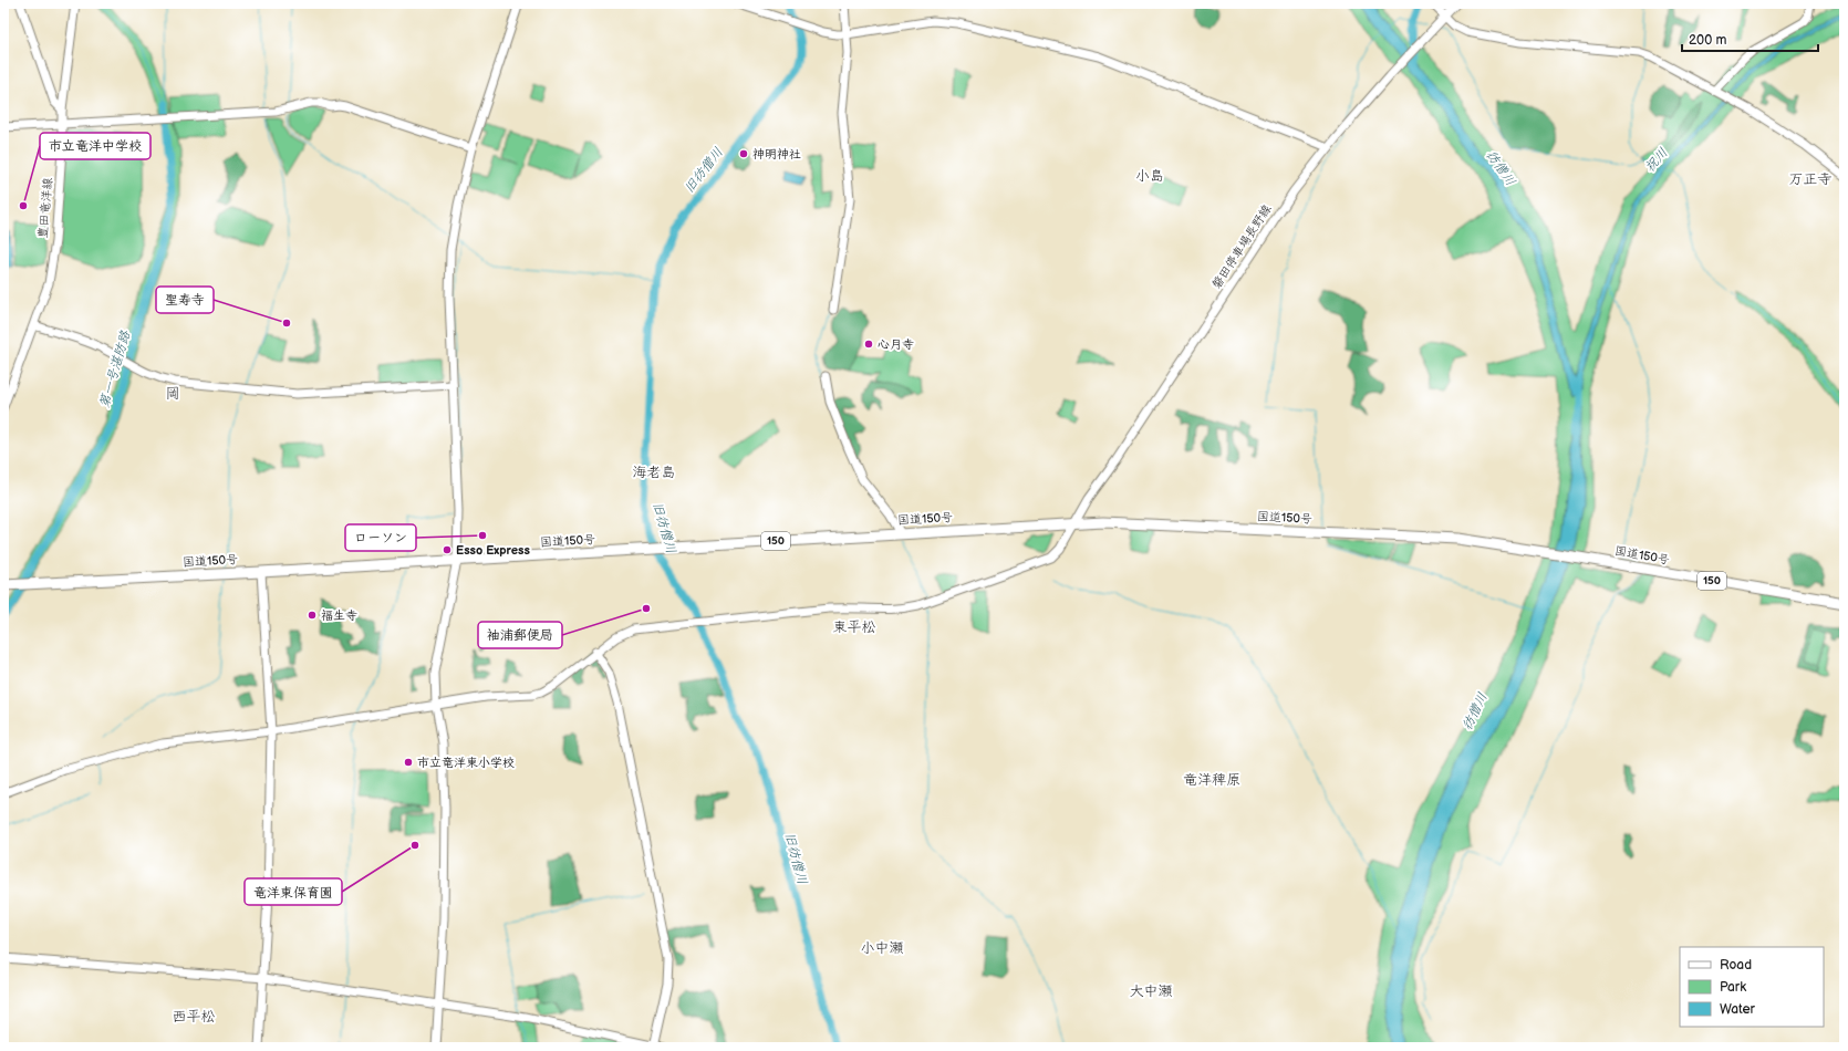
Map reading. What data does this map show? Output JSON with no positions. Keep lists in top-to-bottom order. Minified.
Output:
{"streets":{"highway":["国道150号","150"],"street":["豊田竜洋線","磐田停車場長野線"]},"crossings":[["磐田停車場長野線","国道150号"]],"districts":["小島","万正寺","岡","海老島","東平松","竜洋稗原","小中瀬","大中瀬","西平松"],"water":["祝川","彷僧川","旧彷僧川","第一号湛防路"],"places":["神明神社","市立竜洋中学校","聖寿寺","心月寺","ローソン","Esso Express","袖浦郵便局","福生寺","市立竜洋東小学校","竜洋東保育園"],"legend":["Road","Park","Water"],"scale_bar":"200 m"}
